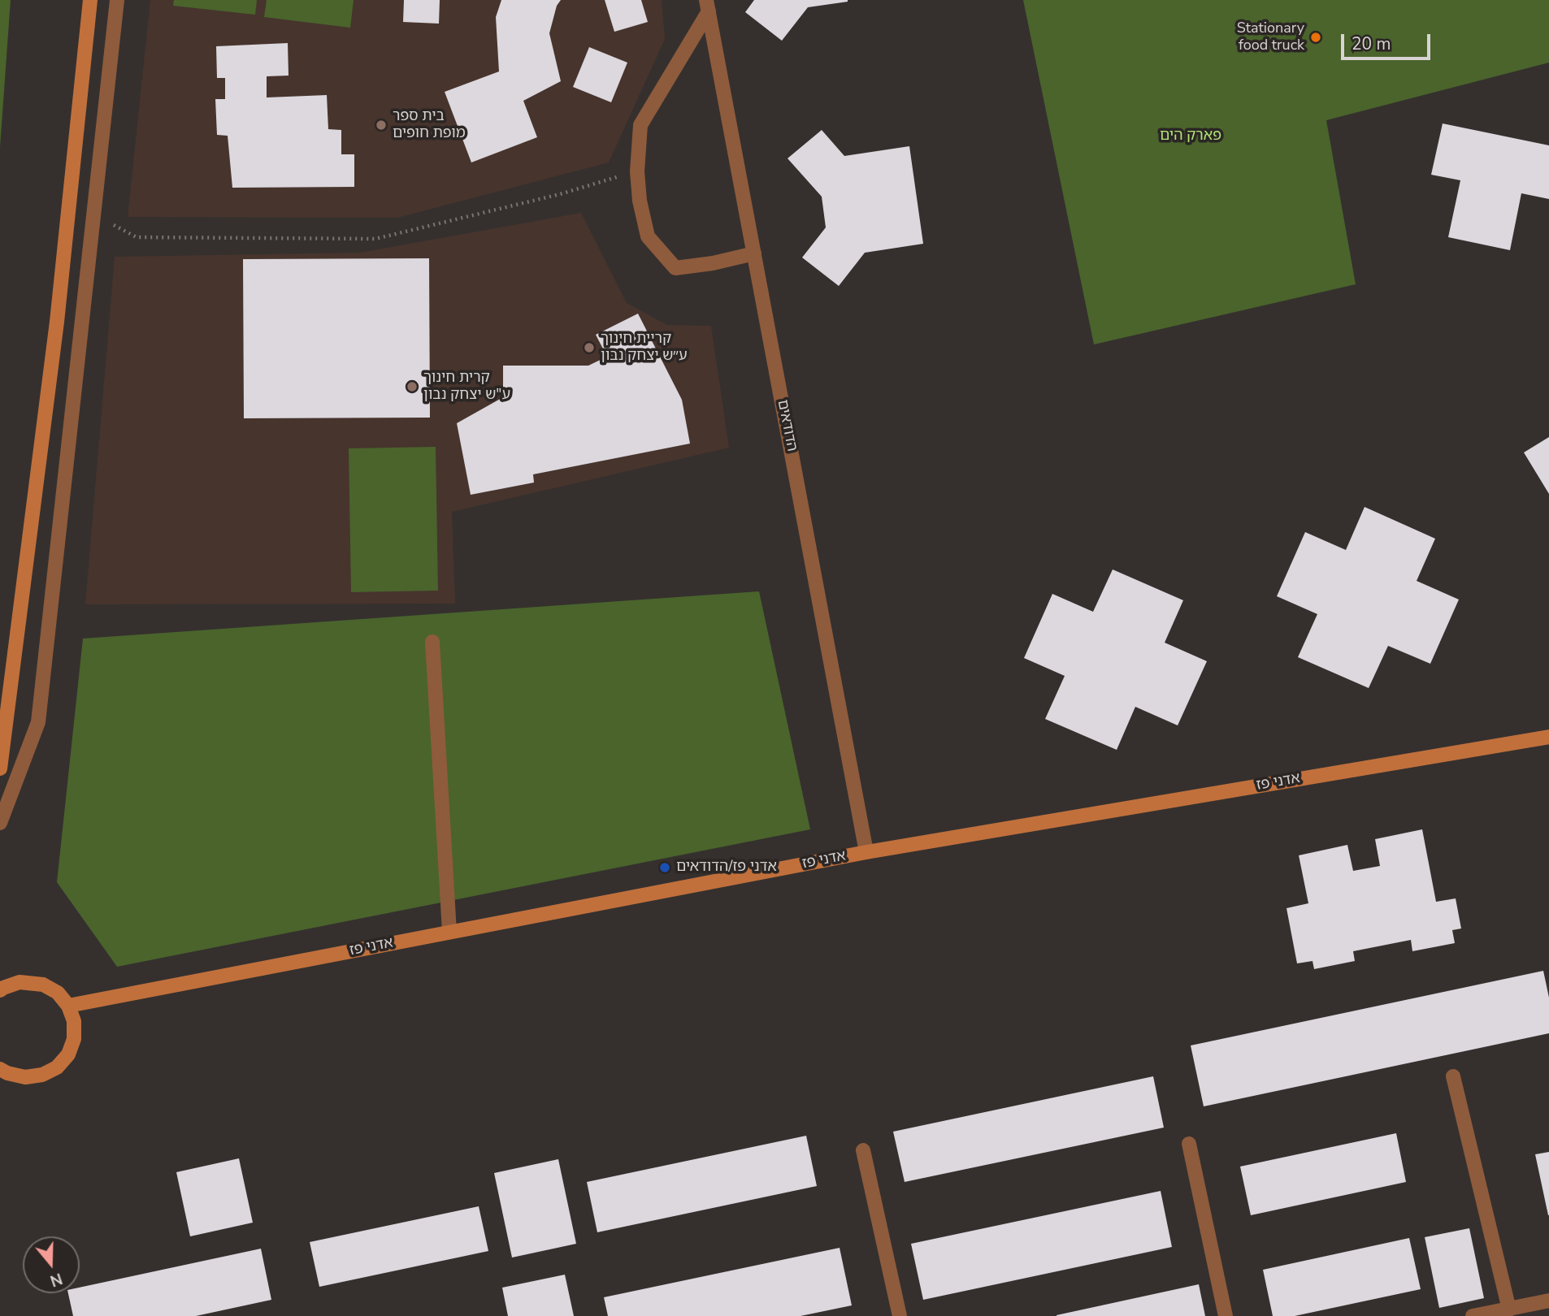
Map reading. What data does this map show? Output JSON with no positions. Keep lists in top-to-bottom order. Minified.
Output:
{"streets":{"street":["הדודאים","אדני פז"]},"crossings":[["הדודאים","אדני פז"]],"parks":["פארק הים"],"places":["Stationary food truck","בית ספר מופת חופים","קריית חינוך ע״ש יצחק נבון","קרית חינוך ע\"ש יצחק נבון","אדני פז/הדודאים"],"scale_bar":"20 m","north":"bottom"}
